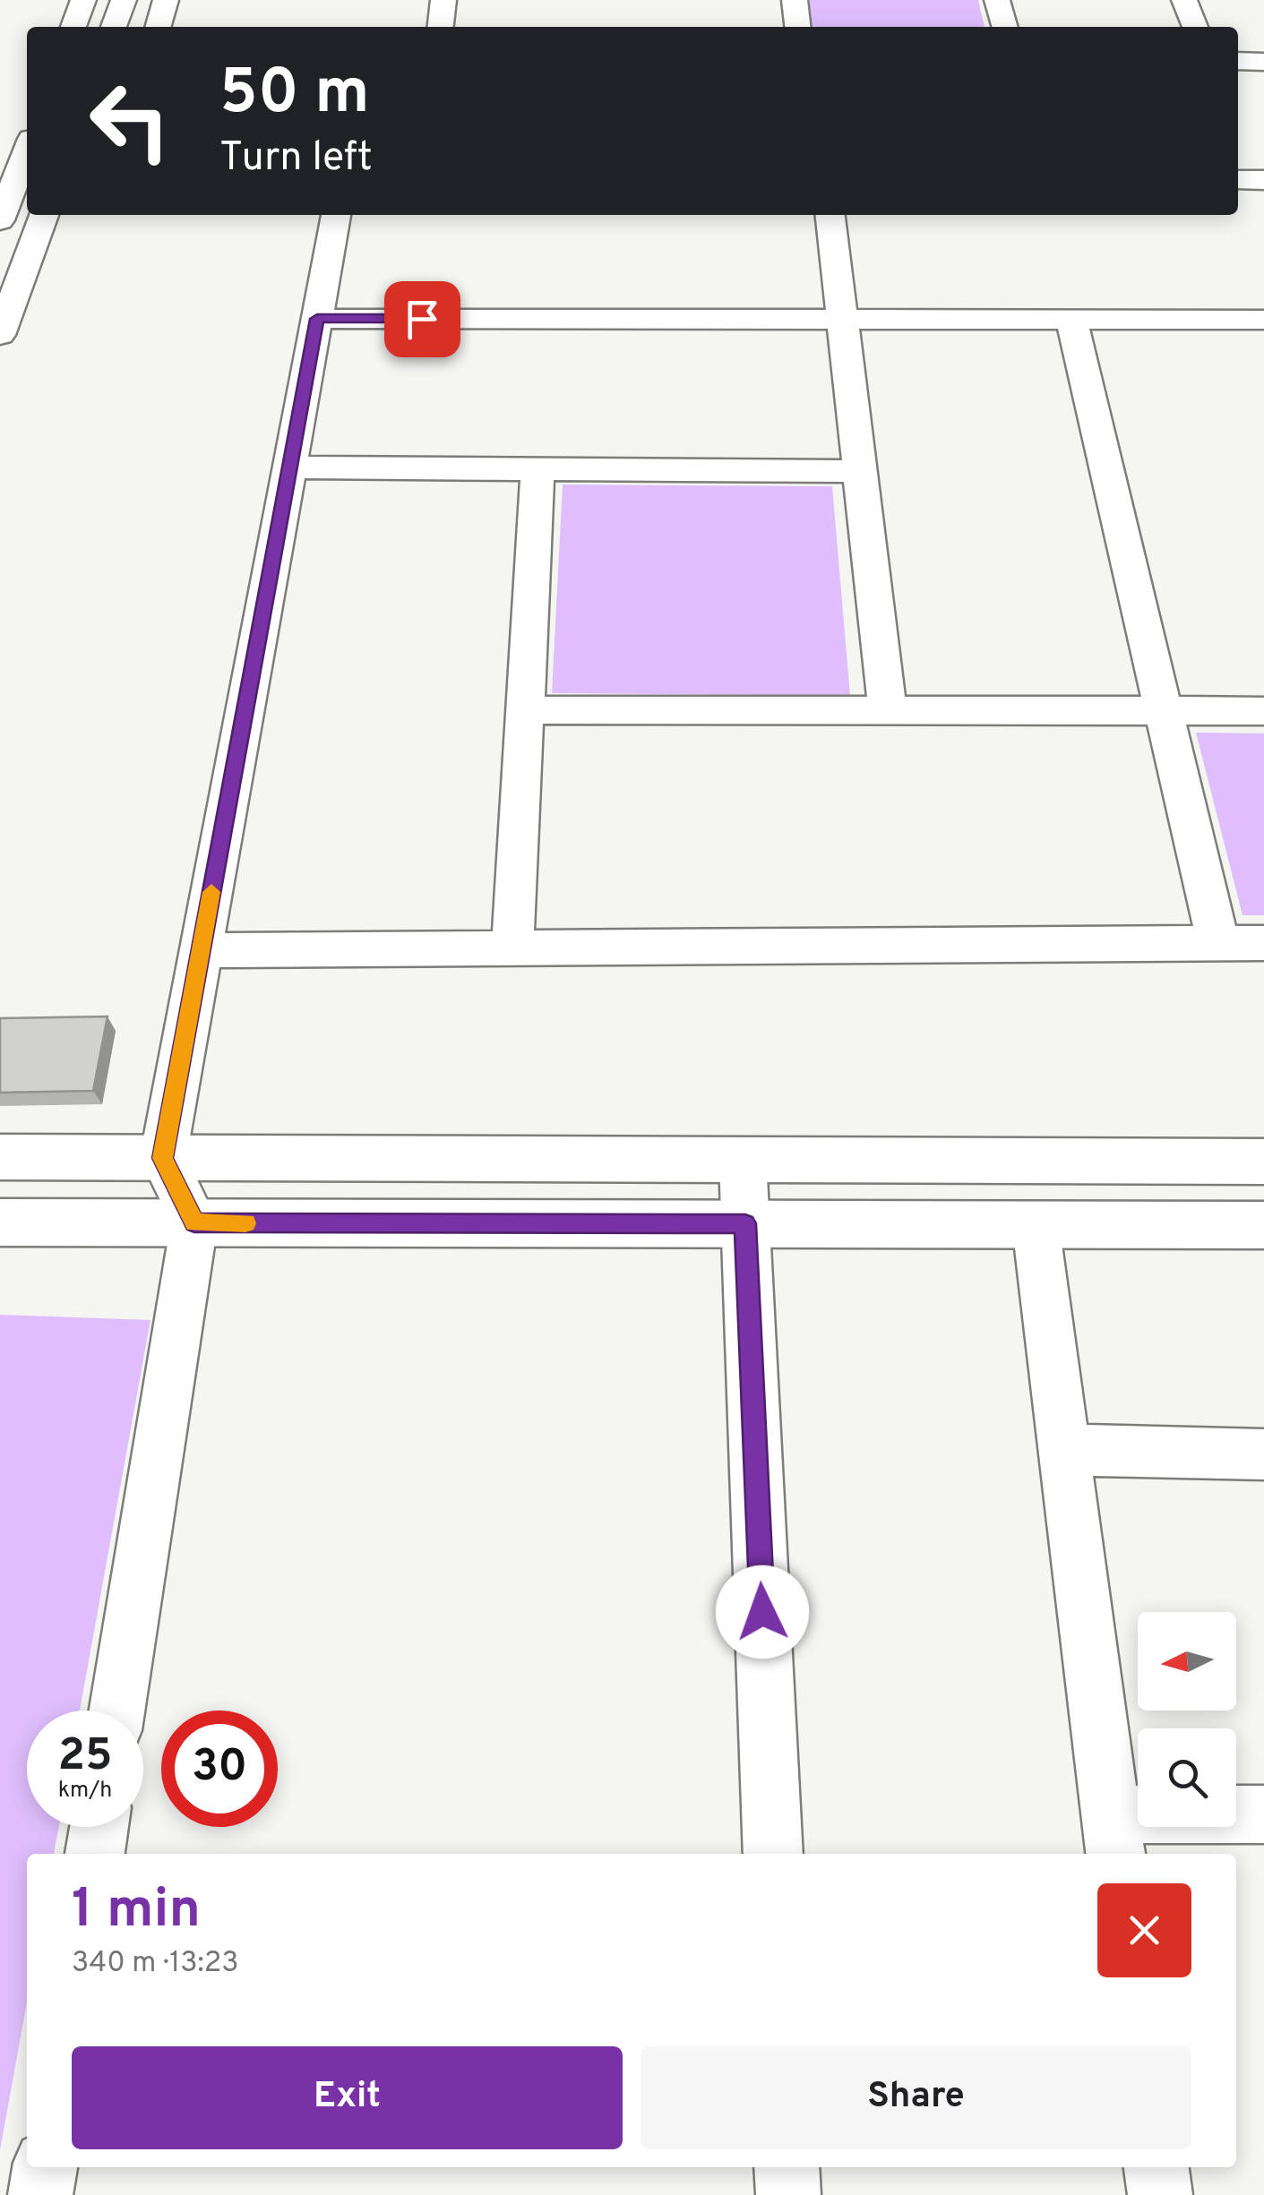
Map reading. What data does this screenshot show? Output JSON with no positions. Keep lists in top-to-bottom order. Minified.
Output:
{"north":"left","page":{"turn":["50 m","Turn left"],"speed":"25 km/h","limit":"30","heading":["1 min","340 m · 13:23"],"buttons":["Exit","Share"]}}
